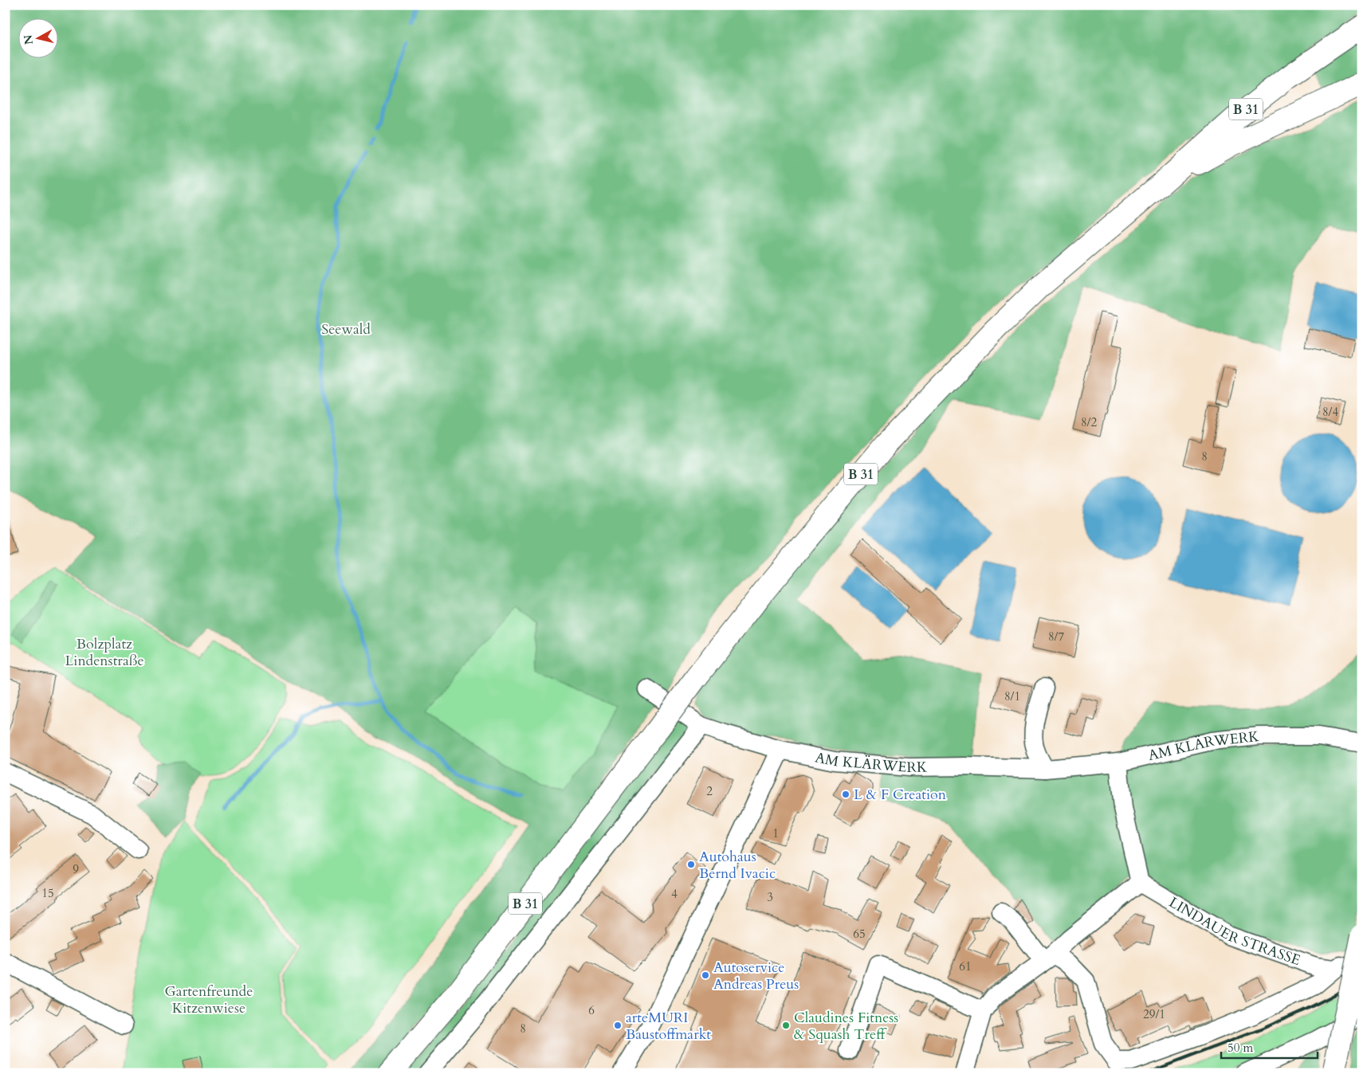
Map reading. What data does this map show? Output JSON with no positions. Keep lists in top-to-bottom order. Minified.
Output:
{"streets":{"main road":["B 31"],"street":["AM KLÄRWERK","LINDAUER STRASSE"]},"parks":["Seewald","Bolzplatz Lindenstraße","Gartenfreunde Kitzenwiese"],"places":["L & F Creation","Autohaus Bernd Ivacic","Autoservice Andreas Preus","arteMURI Baustoffmarkt","Claudines Fitness & Squash Treff"],"house_numbers":["8/4","8/2","8","8/7","8/1","2","1","9","15","4","3","65","61","6","29/1","8"],"scale_bar":"50 m","north":"left"}
